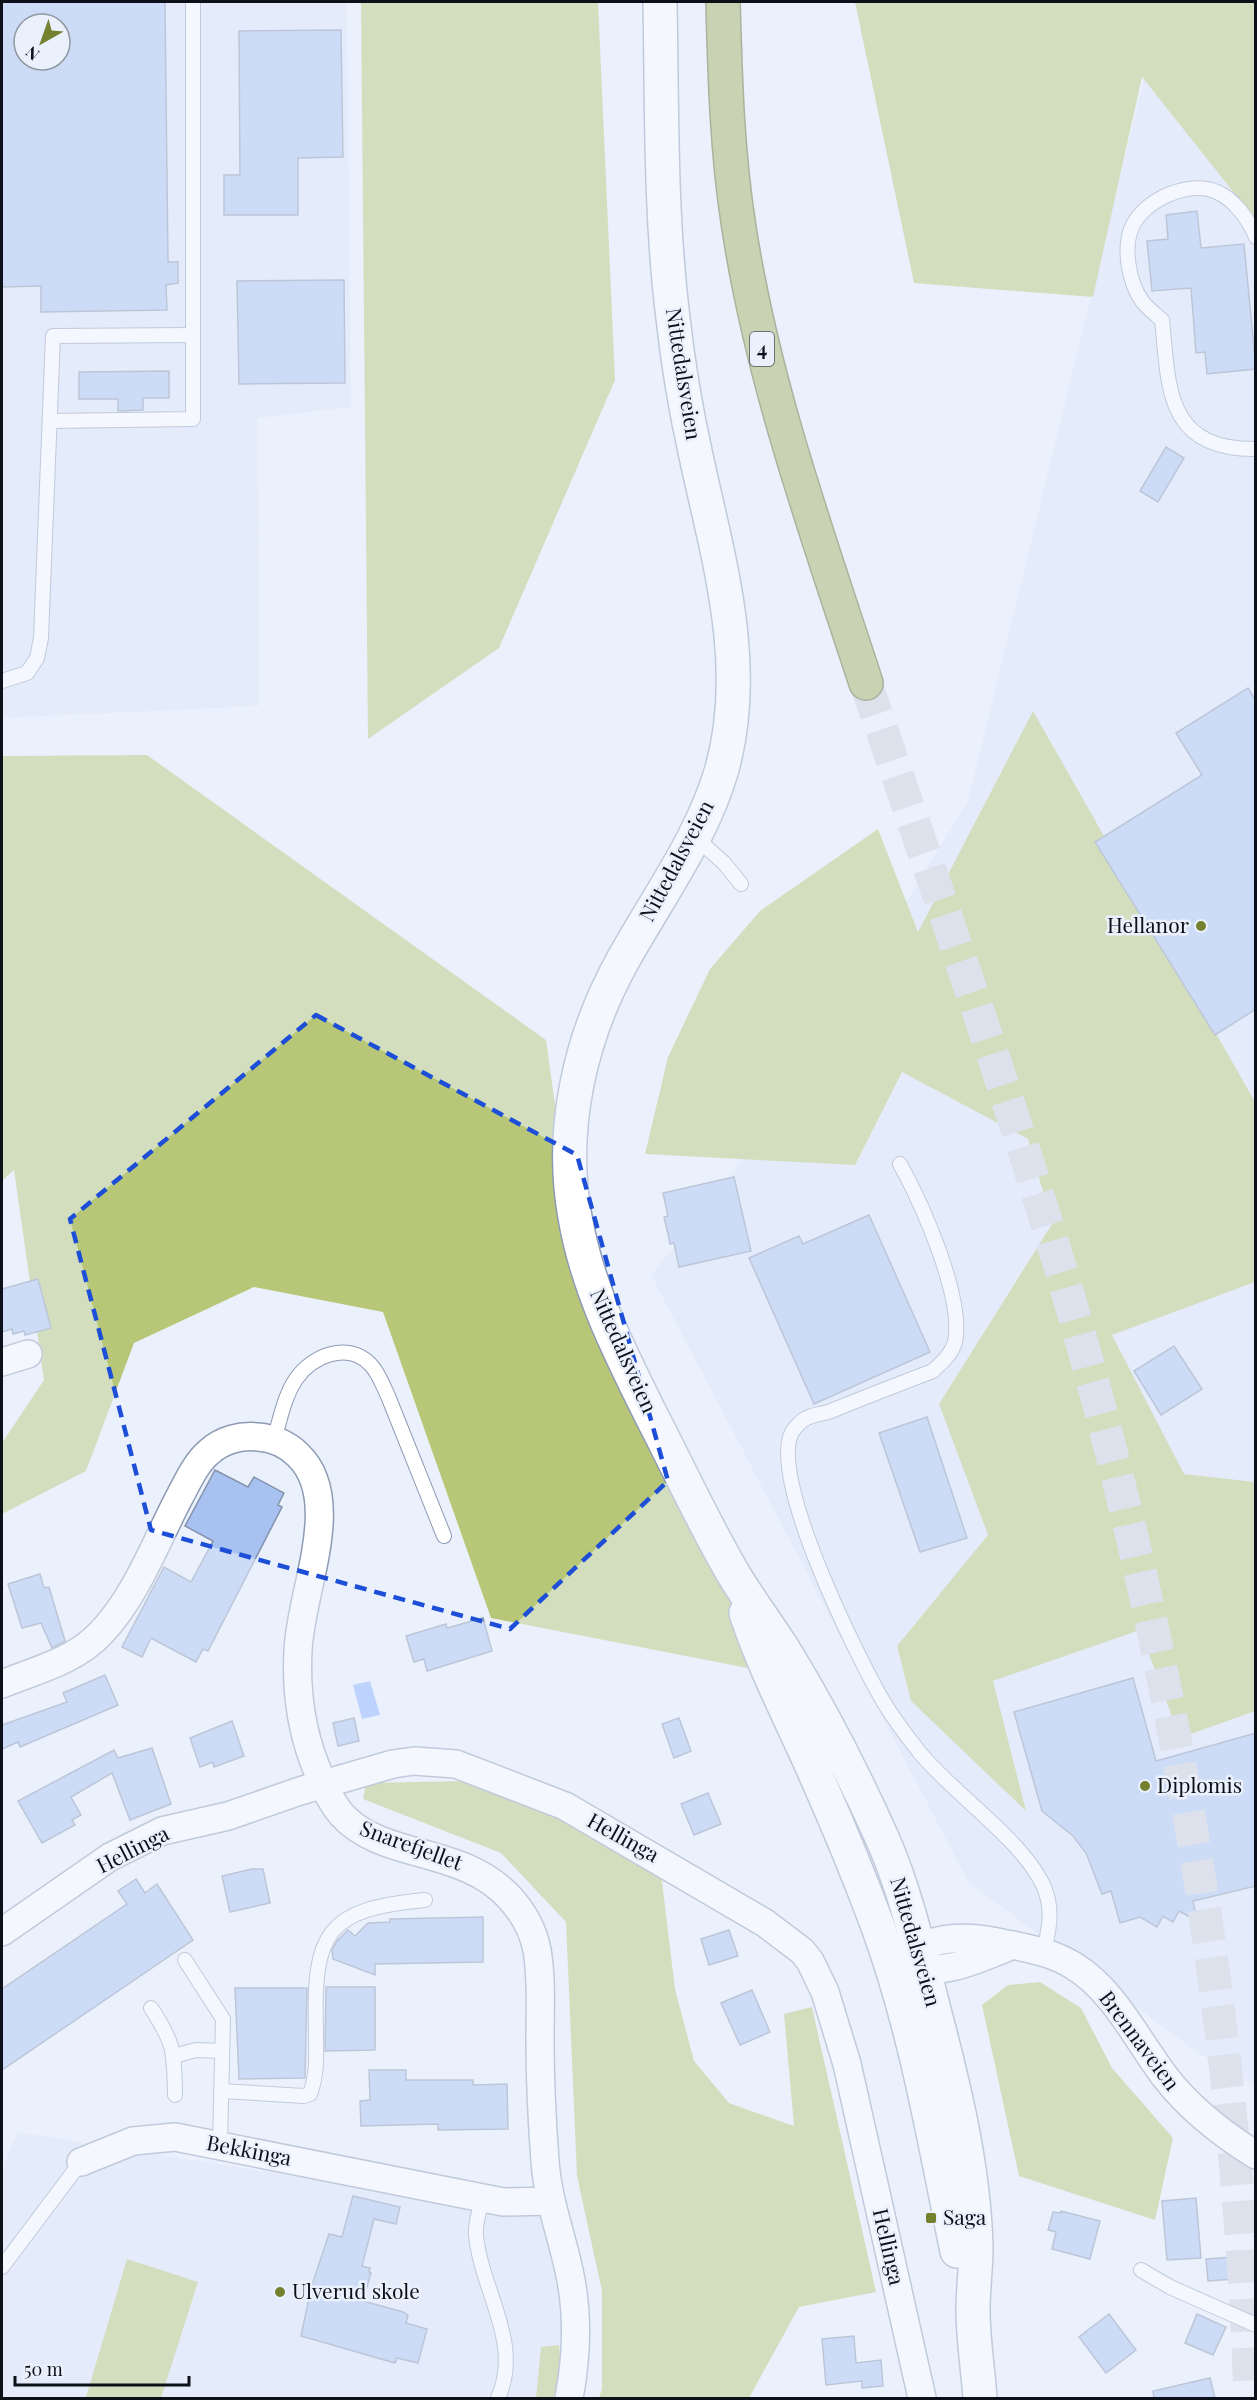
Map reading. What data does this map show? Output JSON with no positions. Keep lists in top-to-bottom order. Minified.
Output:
{"streets":{"highway":["4"],"main road":["Nittedalsveien"],"street":["Hellinga","Snarefjellet","Brennaveien","Bekkinga"]},"crossings":[["Nittedalsveien","Brennaveien"],["Hellinga","Snarefjellet"],["Snarefjellet","Bekkinga"]],"places":{"other":["Hellanor","Diplomis","Ulverud skole"],"transit":["Saga"]},"scale_bar":"50 m","north":"bottom left"}
